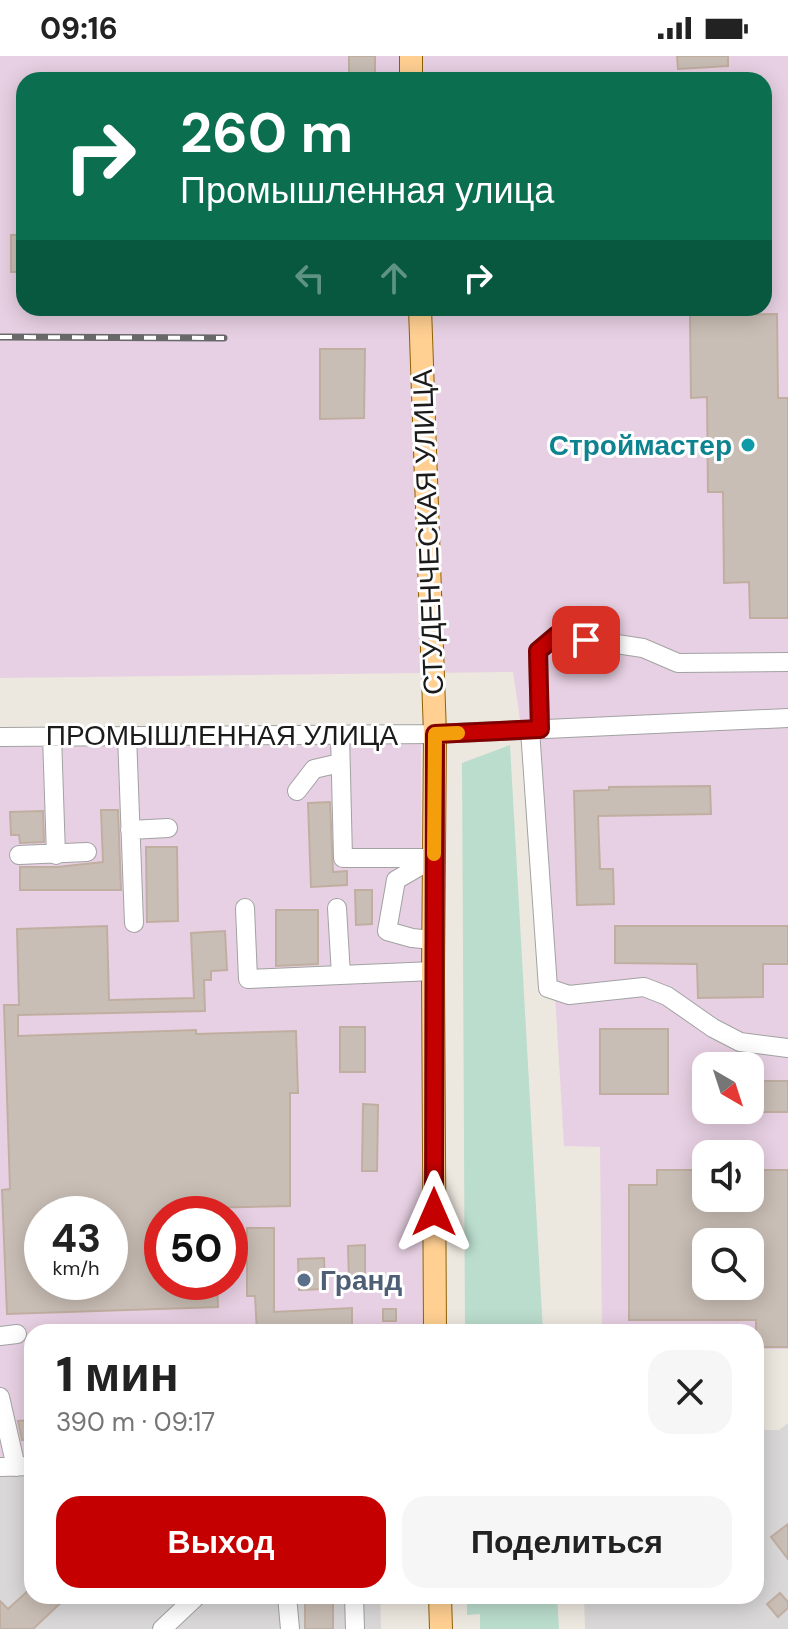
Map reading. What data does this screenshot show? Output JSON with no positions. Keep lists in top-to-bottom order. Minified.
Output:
{"streets":{"main road":["СТУДЕНЧЕСКАЯ УЛИЦА"],"street":["ПРОМЫШЛЕННАЯ УЛИЦА"]},"crossings":[["СТУДЕНЧЕСКАЯ УЛИЦА","ПРОМЫШЛЕННАЯ УЛИЦА"]],"places":["Строймастер","Гранд"],"north":"bottom right","page":{"status":"09:16","turn":["260 m","Промышленная улица"],"speed":"43 km/h","limit":"50","heading":["1 мин","390 m · 09:17"],"buttons":["Выход","Поделиться"]}}
